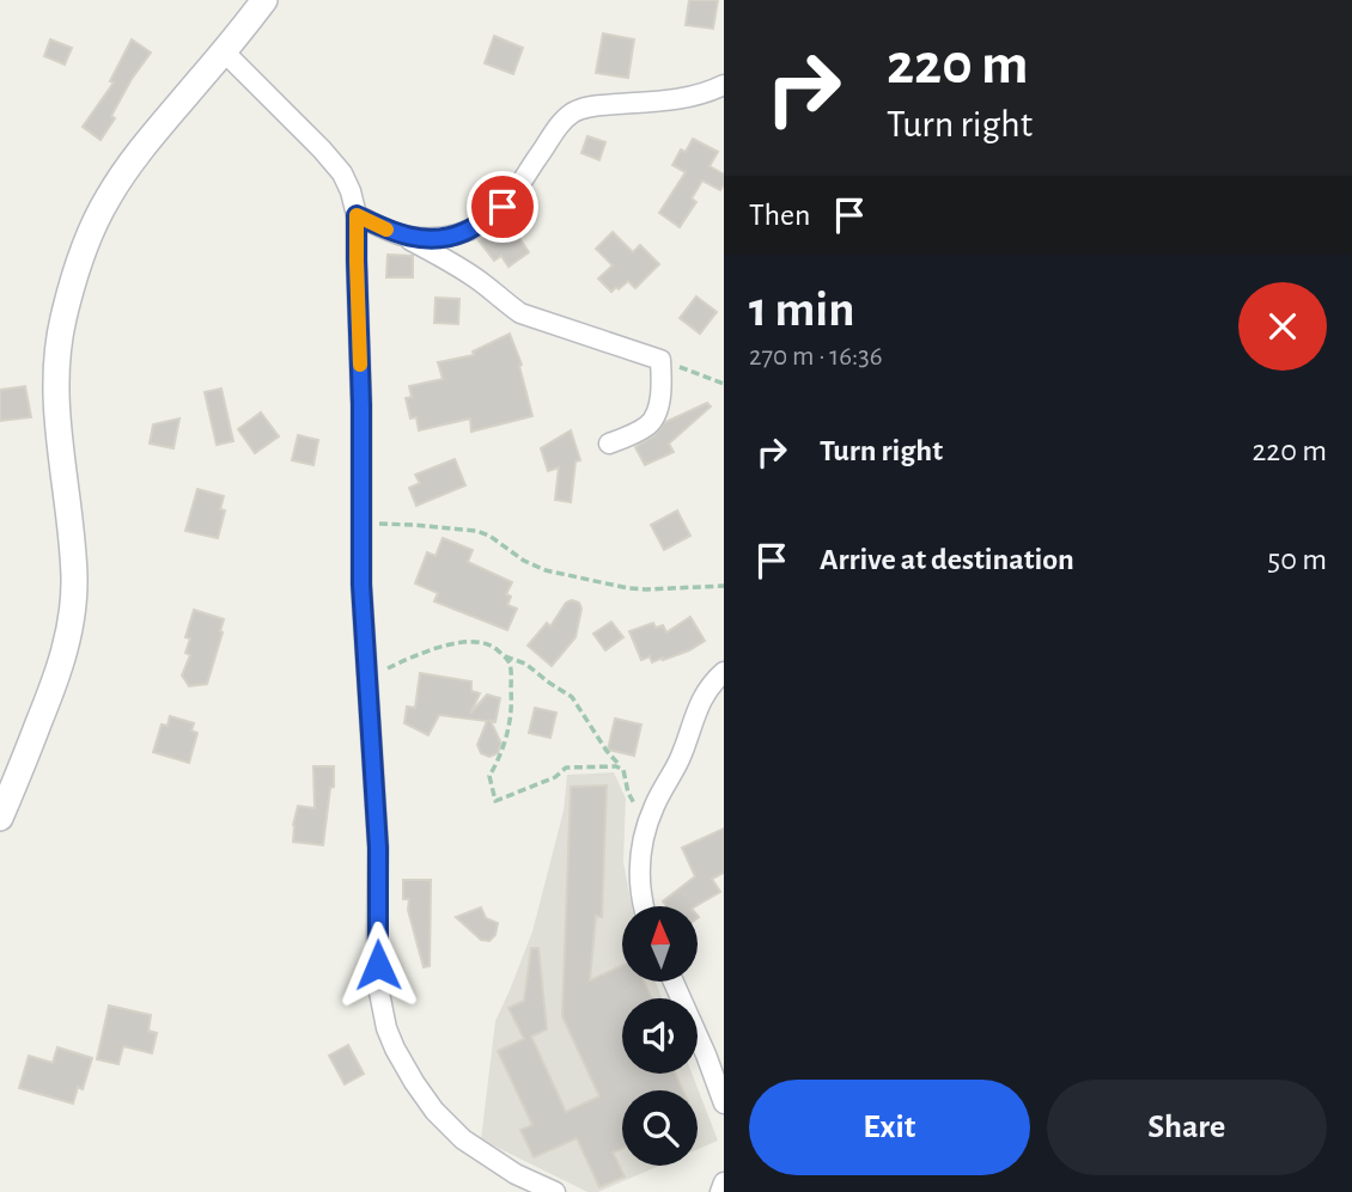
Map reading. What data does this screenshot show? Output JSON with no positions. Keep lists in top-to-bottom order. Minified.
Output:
{"north":"top","page":{"turn":["220 m","Turn right"],"then":"Then","heading":["1 min","270 m · 16:36"],"list":[{"name":"Turn right","value":"220 m"},{"name":"Arrive at destination","value":"50 m"}],"buttons":["Exit","Share"]}}
